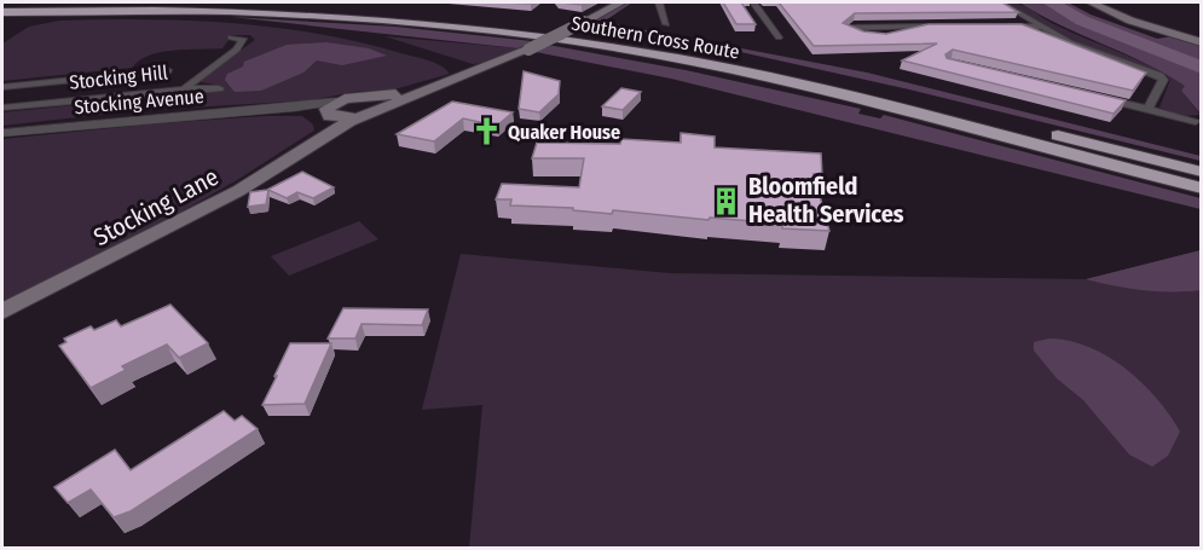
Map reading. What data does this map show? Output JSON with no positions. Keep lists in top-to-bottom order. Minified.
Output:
{"streets":{"highway":["Southern Cross Route"],"main road":["Stocking Lane"],"street":["Stocking Hill","Stocking Avenue"]},"crossings":[["Stocking Avenue","Stocking Lane"]],"places":{"church":["Quaker House"],"building":["Bloomfield Health Services"]}}
